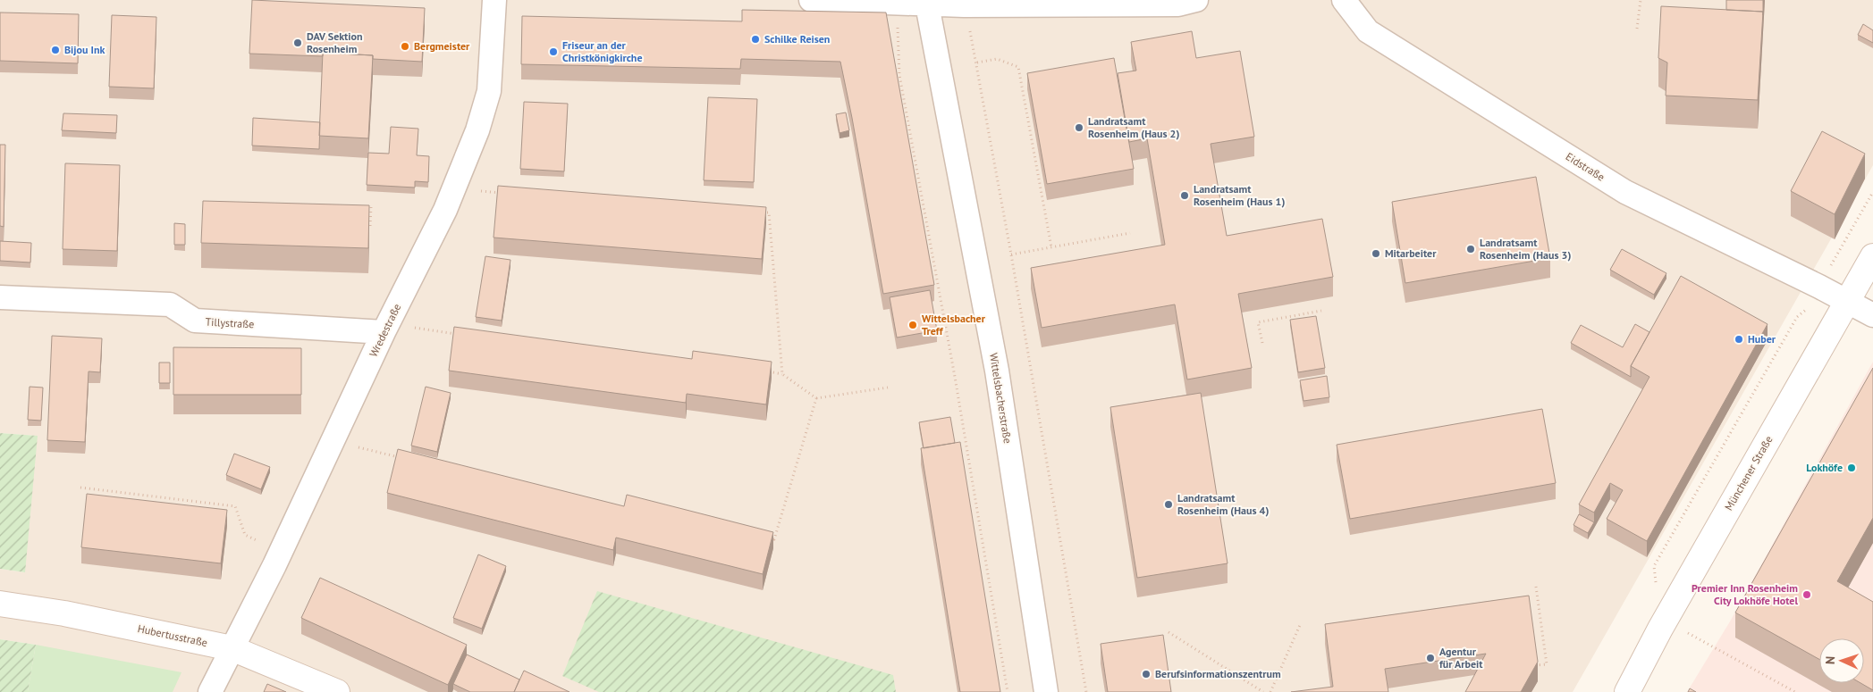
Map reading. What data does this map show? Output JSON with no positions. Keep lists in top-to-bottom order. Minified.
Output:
{"streets":{"main road":["Münchener Straße","Hubertusstraße"],"street":["Eidstraße","Tillystraße","Wredestraße","Wittelsbacherstraße"]},"crossings":[["Eidstraße","Münchener Straße"],["Tillystraße","Wredestraße"],["Wredestraße","Hubertusstraße"]],"places":["Schilke Reisen","DAV Sektion Rosenheim","Bergmeister","Bijou Ink","Friseur an der Christkönigkirche","Landratsamt Rosenheim (Haus 2)","Landratsamt Rosenheim (Haus 1)","Landratsamt Rosenheim (Haus 3)","Mitarbeiter","Wittelsbacher Treff","Huber","Lokhöfe","Landratsamt Rosenheim (Haus 4)","Premier Inn Rosenheim City Lokhöfe Hotel","Agentur für Arbeit","Berufsinformationszentrum"],"north":"left"}
